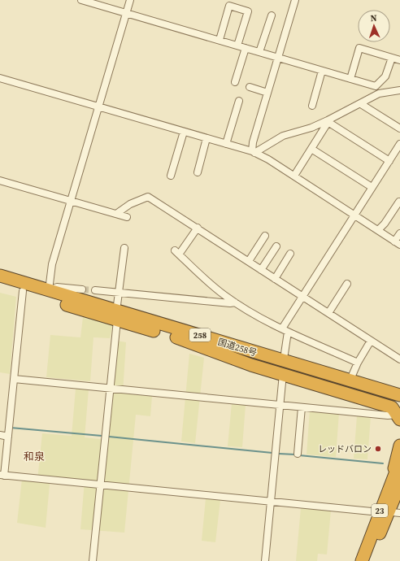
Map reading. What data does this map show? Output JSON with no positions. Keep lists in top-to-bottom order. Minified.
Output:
{"streets":{"highway":["258","国道258号","23"]},"crossings":[["258","国道258号"]],"districts":["和泉"],"places":["レッドバロン"],"north":"top"}
